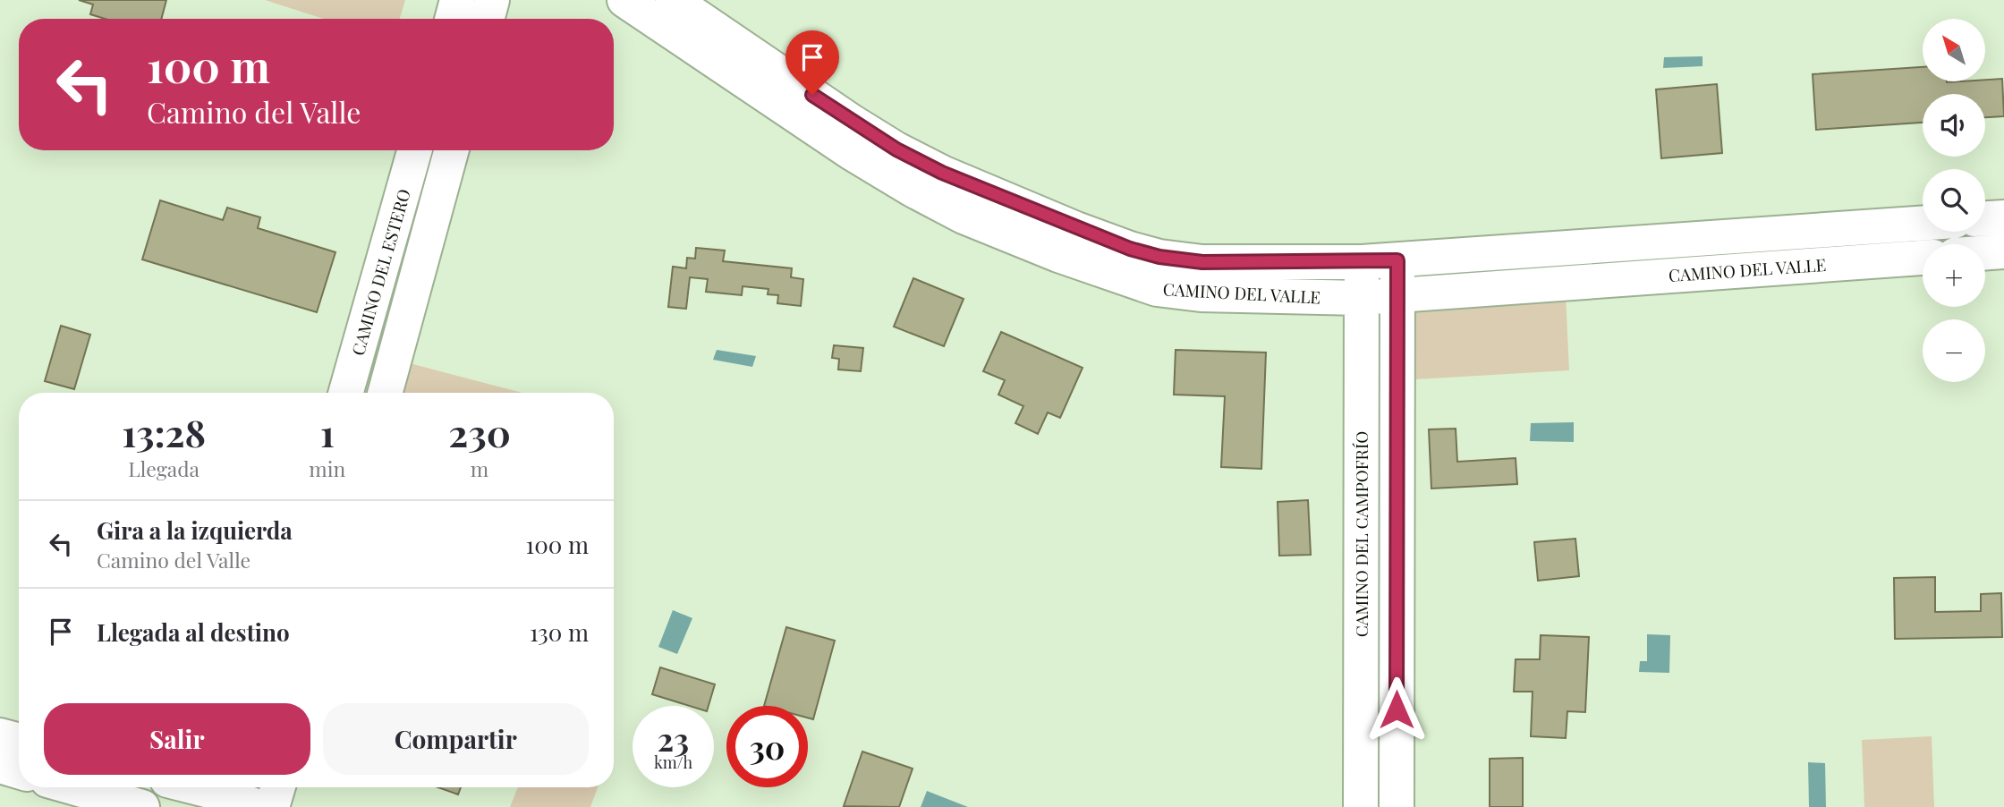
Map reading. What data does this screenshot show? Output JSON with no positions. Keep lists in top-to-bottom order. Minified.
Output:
{"streets":{"street":["CAMINO DEL VALLE","CAMINO DEL ESTERO","CAMINO DEL CAMPOFRÍO"]},"crossings":[["CAMINO DEL VALLE","CAMINO DEL CAMPOFRÍO"]],"north":"top left","page":{"map_buttons":["+","−"],"turn":["100 m","Camino del Valle"],"eta":["13:28","Llegada","1","min","230","m"],"list":[{"name":"Gira a la izquierda","note":"Camino del Valle","value":"100 m"},{"name":"Llegada al destino","value":"130 m"}],"buttons":["Salir","Compartir"],"speed":"23 km/h","limit":"30"}}
